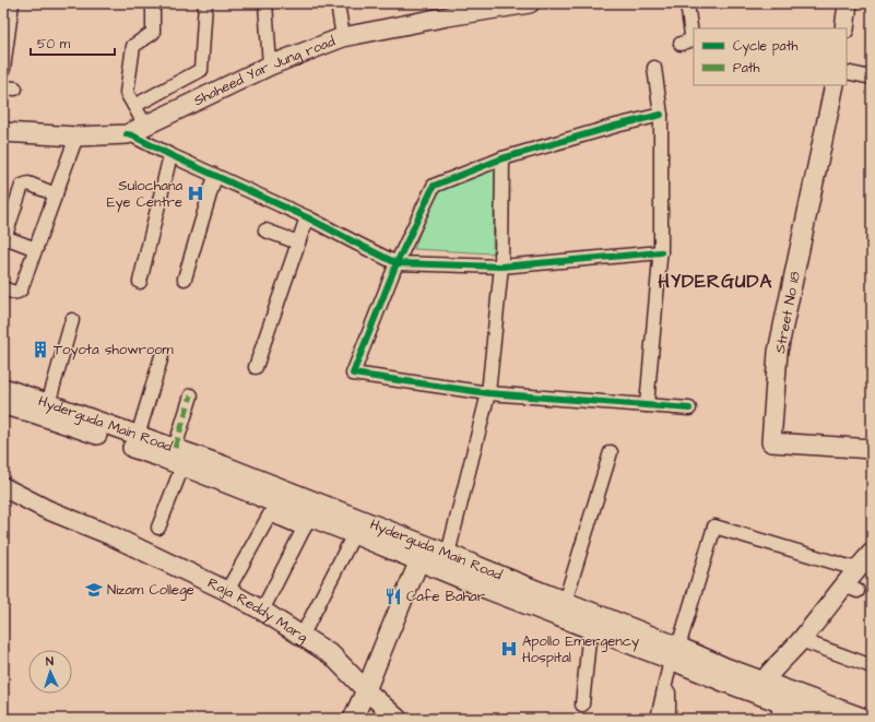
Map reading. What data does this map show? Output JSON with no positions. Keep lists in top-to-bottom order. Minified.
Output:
{"streets":{"street":["Shaheed Yar Jung road","Street No 18","Hyderguda Main Road","Raja Reddy Marg"]},"districts":["HYDERGUDA"],"places":{"hospital":["Sulochana Eye Centre","Apollo Emergency Hospital"],"building":["Toyota showroom"],"school or university":["Nizam College"],"restaurant":["Cafe Bahar"]},"legend":["Cycle path","Path"],"scale_bar":"50 m","north":"top"}
